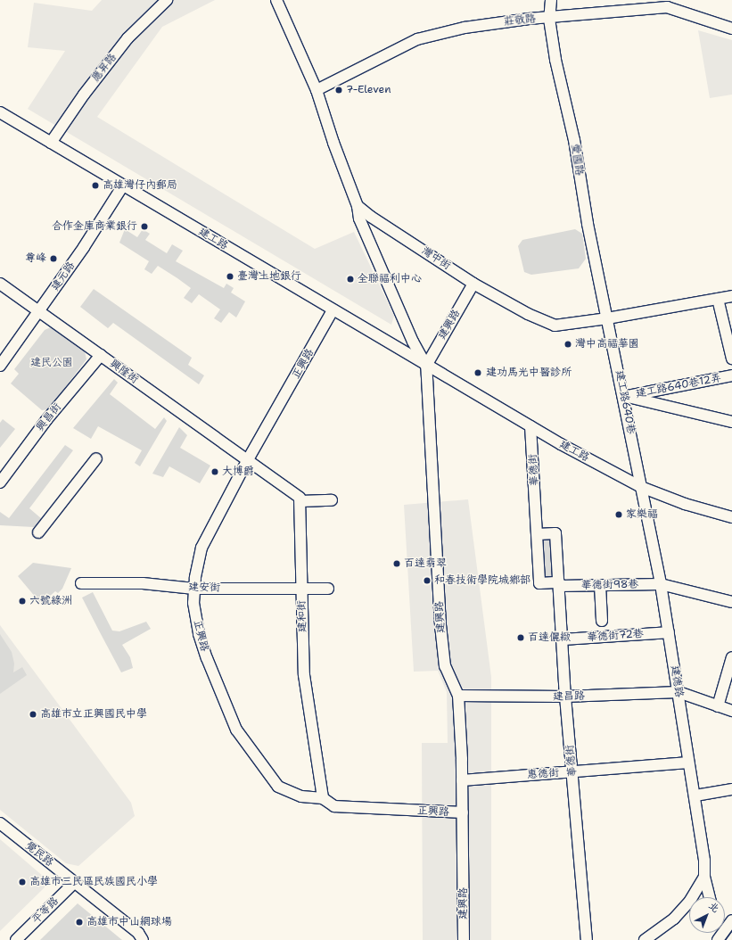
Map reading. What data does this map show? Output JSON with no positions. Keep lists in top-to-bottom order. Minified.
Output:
{"streets":{"street":["莊敬路","應昇路","愛國路","建工路","灣中街","建元路","建興路","正興路","興隆街","建工路640巷12弄","建工路640巷","興昌街","華德街","華德街98巷","建安街","建和街","華德街72巷","建德路","建昌路","惠德街","覺民路","平等路"]},"crossings":[["莊敬路","愛國路"],["應昇路","建工路"],["愛國路","灣中街"],["愛國路","建工路640巷"],["建工路","建元路"],["建工路","建興路"],["建工路","正興路"],["建工路","建工路640巷"],["建工路","華德街"],["建工路","建德路"],["灣中街","建興路"],["灣中街","建工路640巷"],["建元路","興隆街"],["建興路","正興路"],["建興路","建昌路"],["建興路","惠德街"],["正興路","興隆街"],["正興路","建安街"],["正興路","建和街"],["興隆街","興昌街"],["建工路640巷12弄","建工路640巷"],["建工路640巷","建德路"],["華德街","華德街98巷"],["華德街","華德街72巷"],["華德街","建昌路"],["華德街","惠德街"],["華德街98巷","建德路"],["建安街","建和街"],["華德街72巷","建德路"],["建德路","建昌路"],["建德路","惠德街"],["覺民路","平等路"]],"parks":["建民公園"],"places":["7-Eleven","高雄灣仔內郵局","合作金庫商業銀行","尊峰","臺灣土地銀行","全聯福利中心","灣中高福華園","建功馬光中醫診所","大博爵","家樂福","百達翡翠","和春技術學院城鄉部","六號綠洲","百達儷緻","高雄市立正興國民中學","高雄市三民區民族國民小學","高雄市中山網球場"],"north":"top right"}
